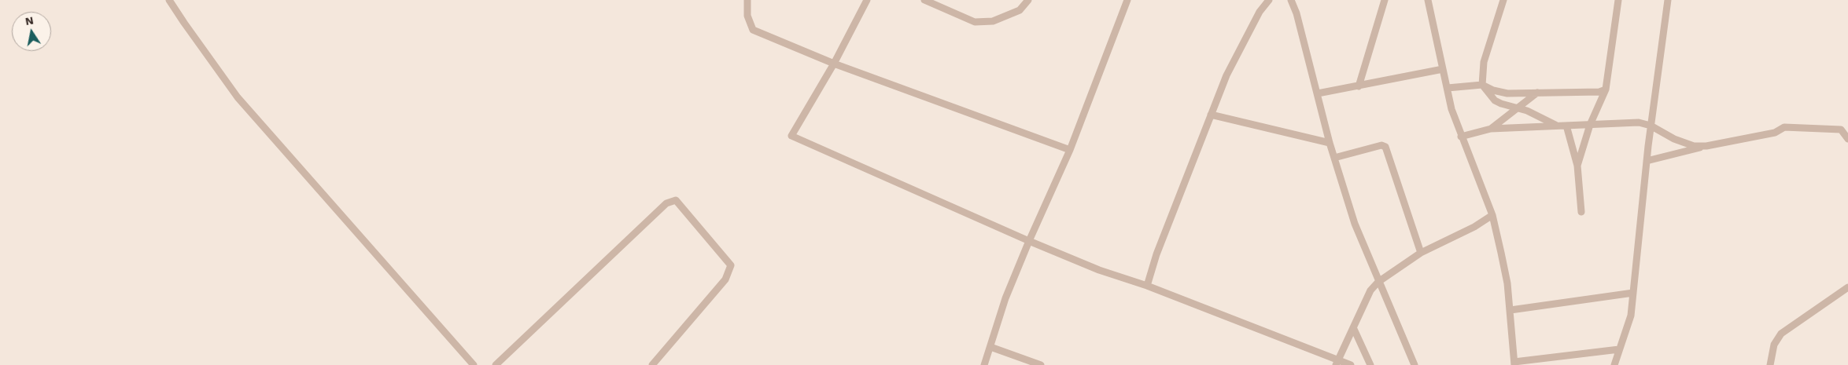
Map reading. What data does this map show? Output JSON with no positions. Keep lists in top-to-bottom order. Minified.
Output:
{"north":"top"}
